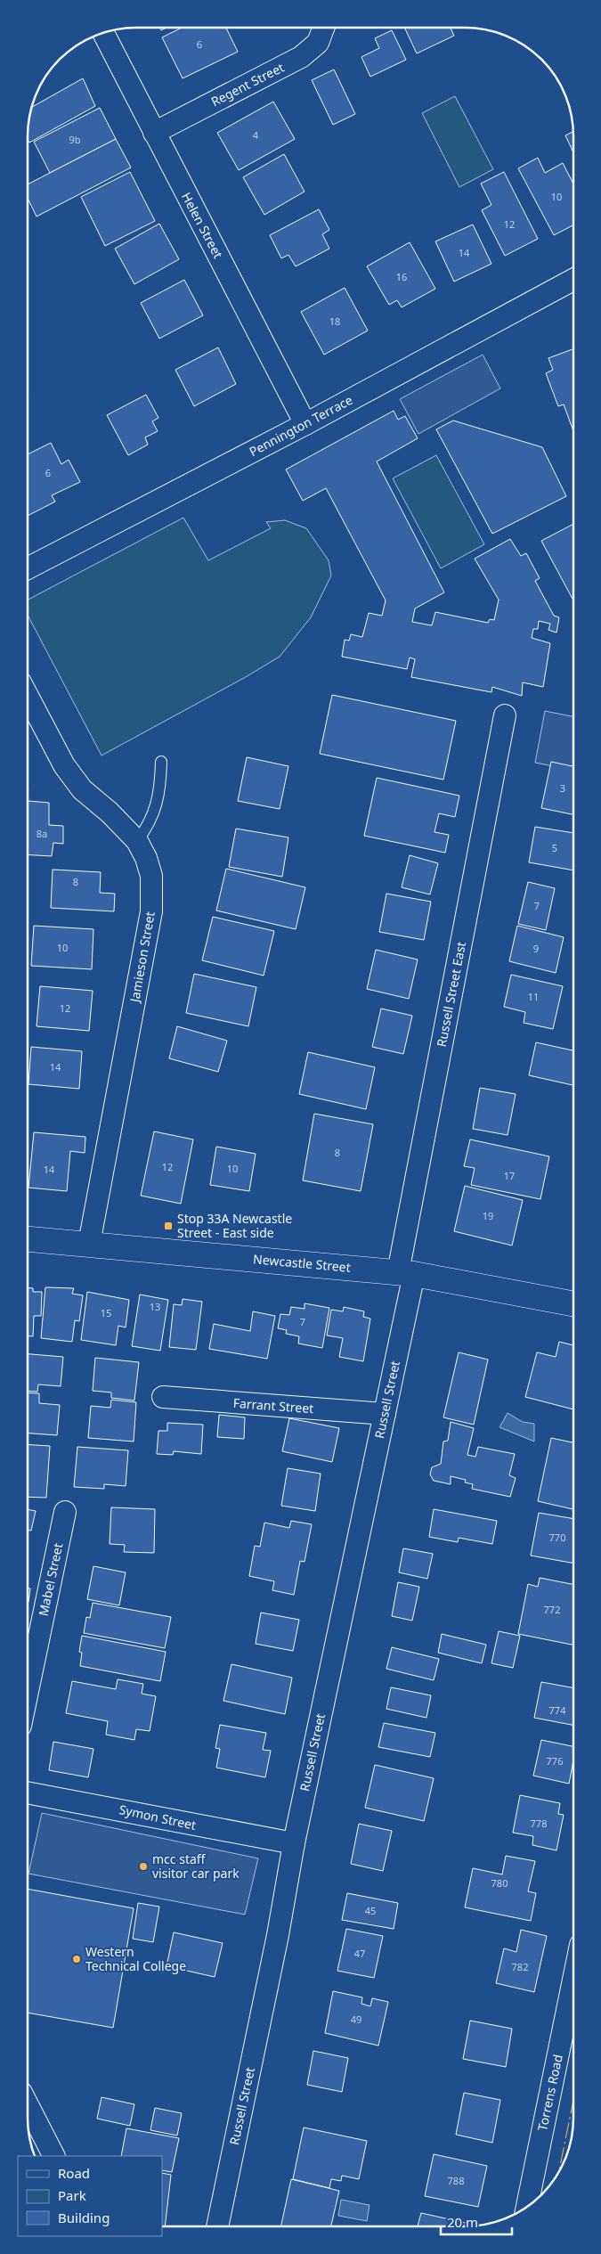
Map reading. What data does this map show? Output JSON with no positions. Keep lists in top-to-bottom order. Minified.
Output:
{"streets":{"street":["Regent Street","Helen Street","Pennington Terrace","Jamieson Street","Russell Street East","Newcastle Street","Russell Street","Farrant Street","Mabel Street","Symon Street","Torrens Road"]},"crossings":[["Regent Street","Helen Street"],["Helen Street","Pennington Terrace"],["Jamieson Street","Newcastle Street"],["Russell Street East","Newcastle Street"],["Russell Street East","Russell Street"],["Newcastle Street","Russell Street"],["Russell Street","Farrant Street"],["Russell Street","Symon Street"]],"places":{"transit":["Stop 33A Newcastle Street - East side"],"other":["mcc staff visitor car park","Western Technical College"]},"house_numbers":["6","4","9b","10","12","14","16","18","6","3","8a","5","8","7","10","9","11","12","14","8","12","10","14","17","19","13","15","7","770","772","774","776","778","780","45","47","782","49","788"],"legend":["Road","Park","Building"],"scale_bar":"20 m"}
